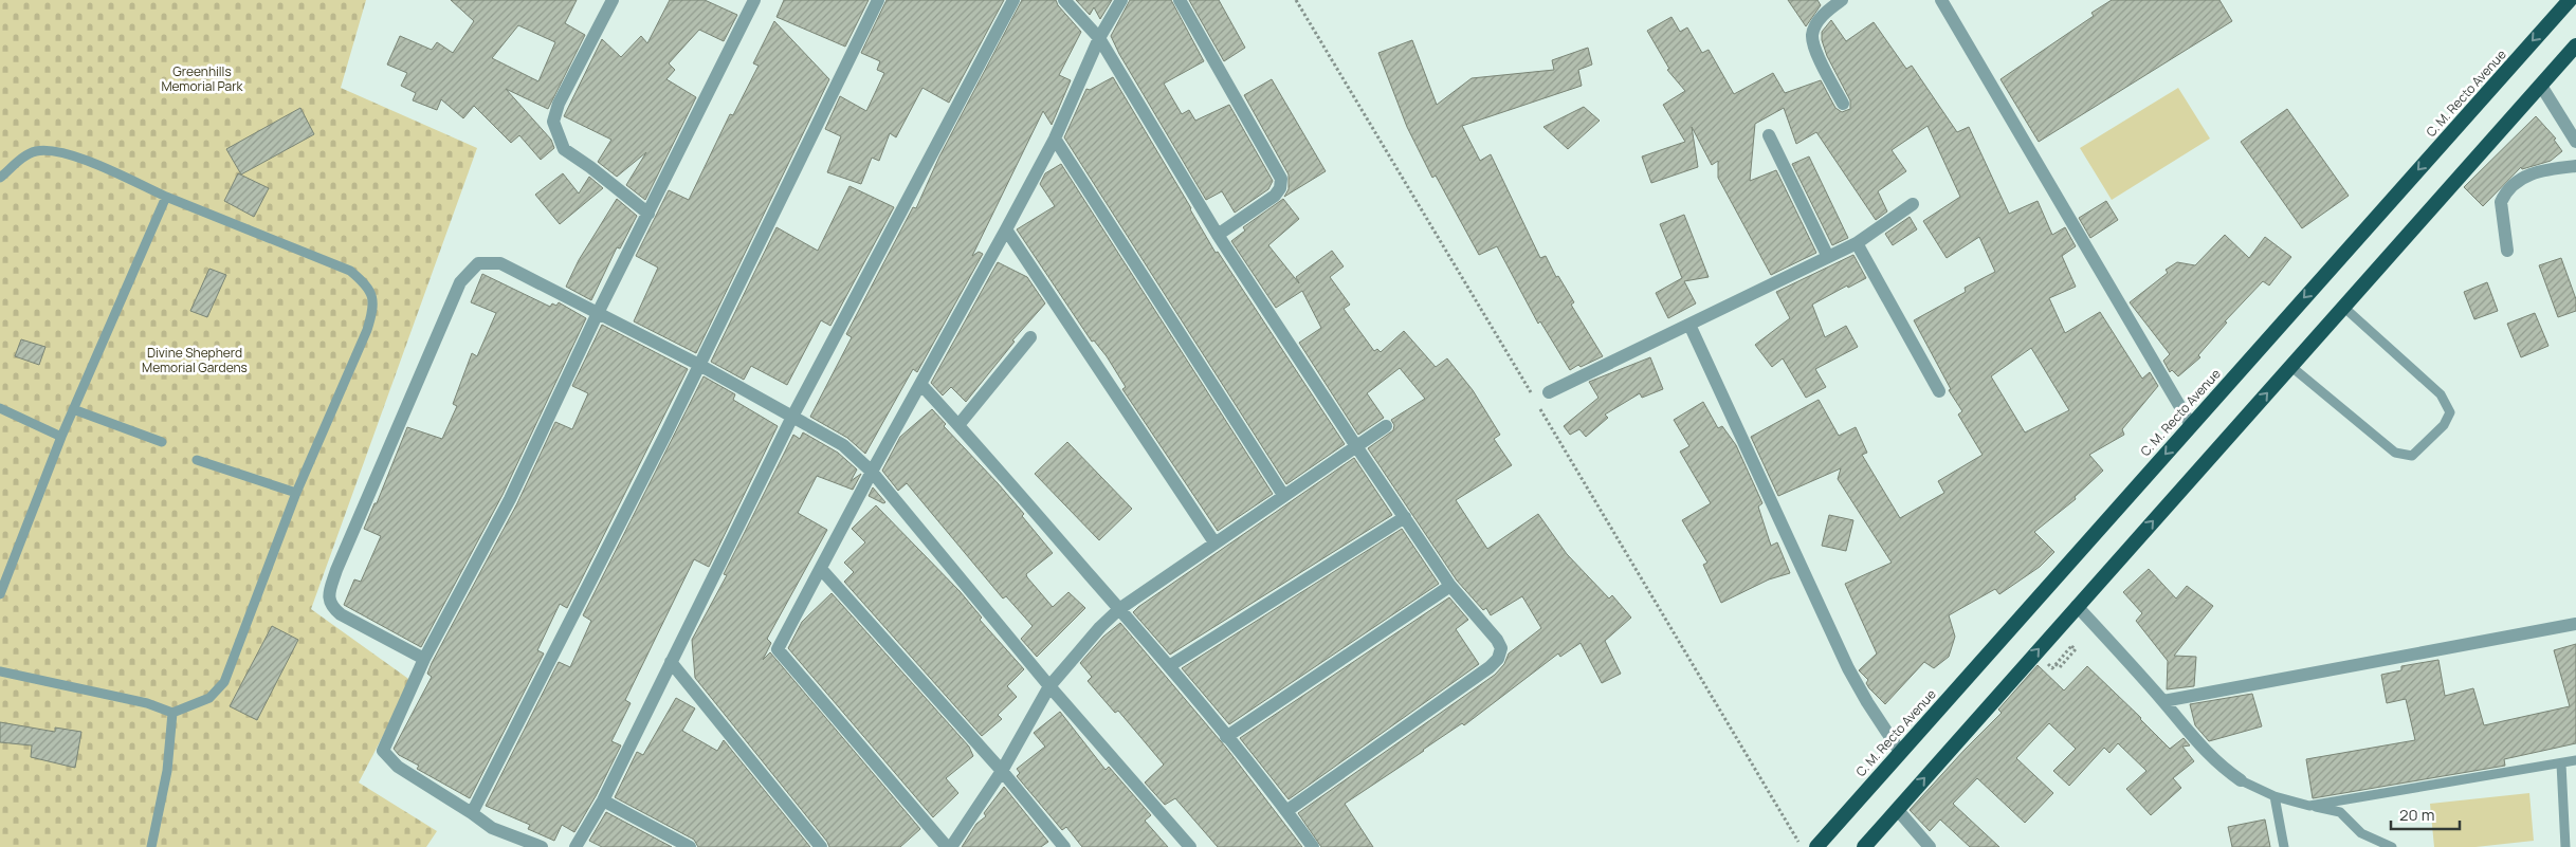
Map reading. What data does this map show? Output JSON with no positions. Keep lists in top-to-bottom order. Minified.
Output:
{"streets":{"highway":["C. M. Recto Avenue"]},"parks":["Greenhills Memorial Park","Divine Shepherd Memorial Gardens"],"scale_bar":"20 m"}
